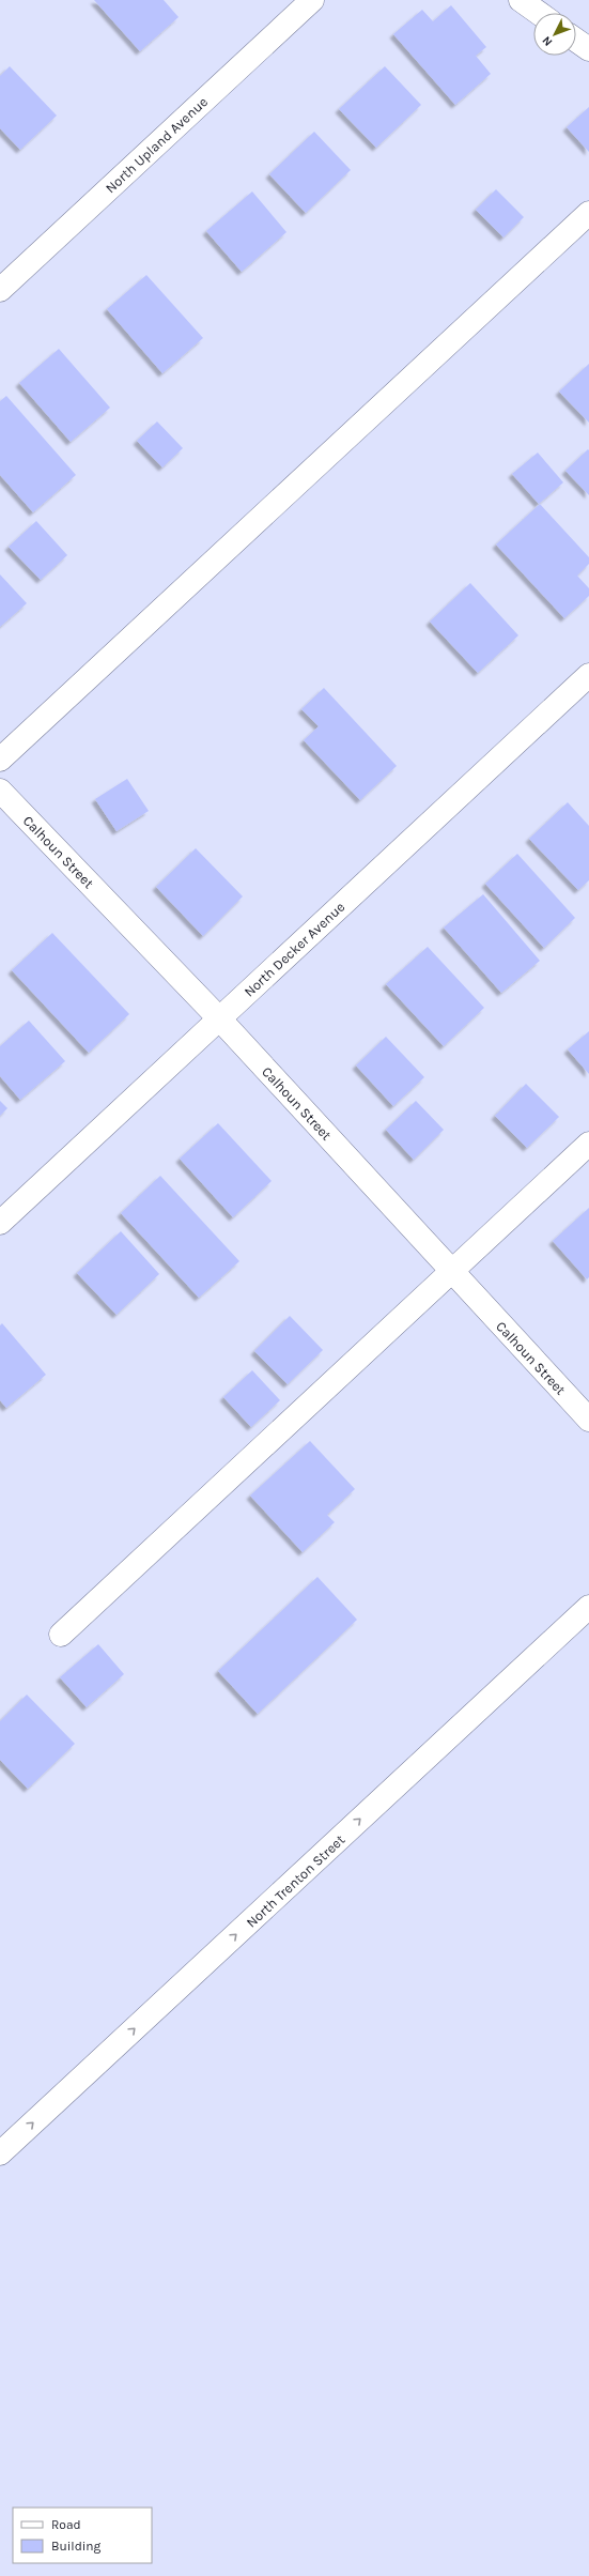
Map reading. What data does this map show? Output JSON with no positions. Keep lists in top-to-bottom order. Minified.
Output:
{"streets":{"street":["North Upland Avenue","Calhoun Street","North Decker Avenue","North Trenton Street"]},"crossings":[["Calhoun Street","North Decker Avenue"]],"one_way":["North Trenton Street"],"legend":["Road","Building"],"north":"bottom left"}
